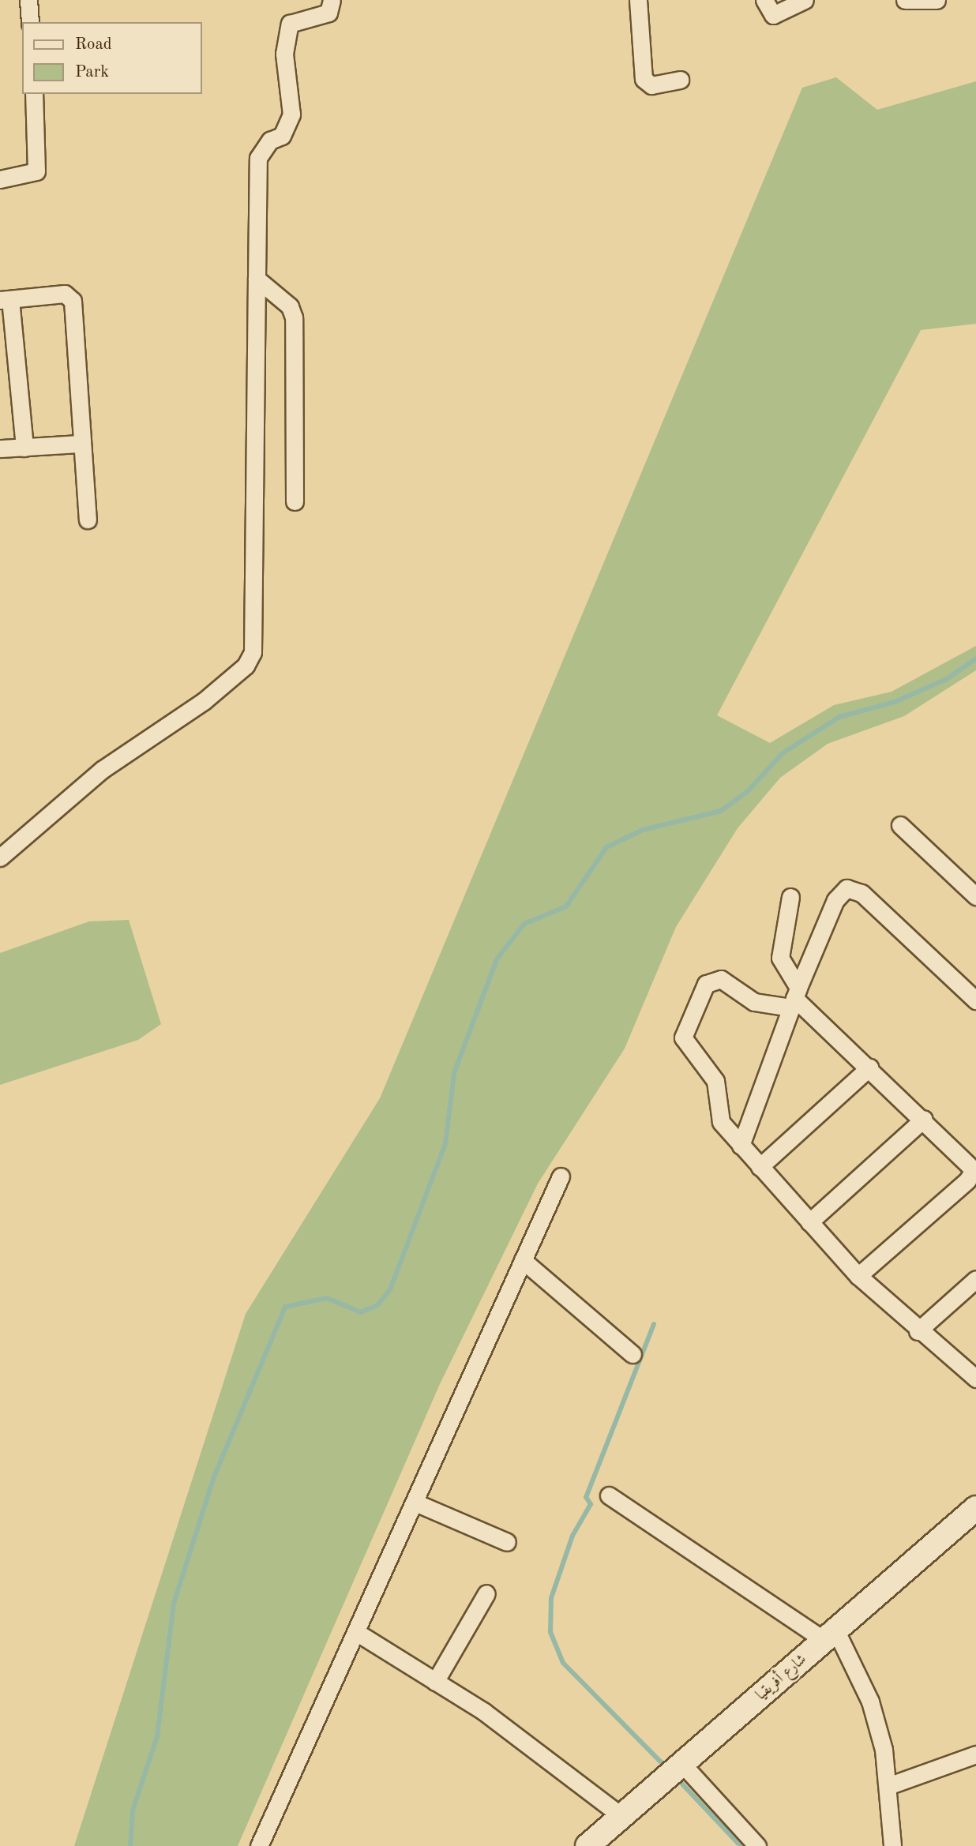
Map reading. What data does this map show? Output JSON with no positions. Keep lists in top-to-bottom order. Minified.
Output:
{"streets":{"street":["شارع أفريقيا"]},"legend":["Road","Park"]}
